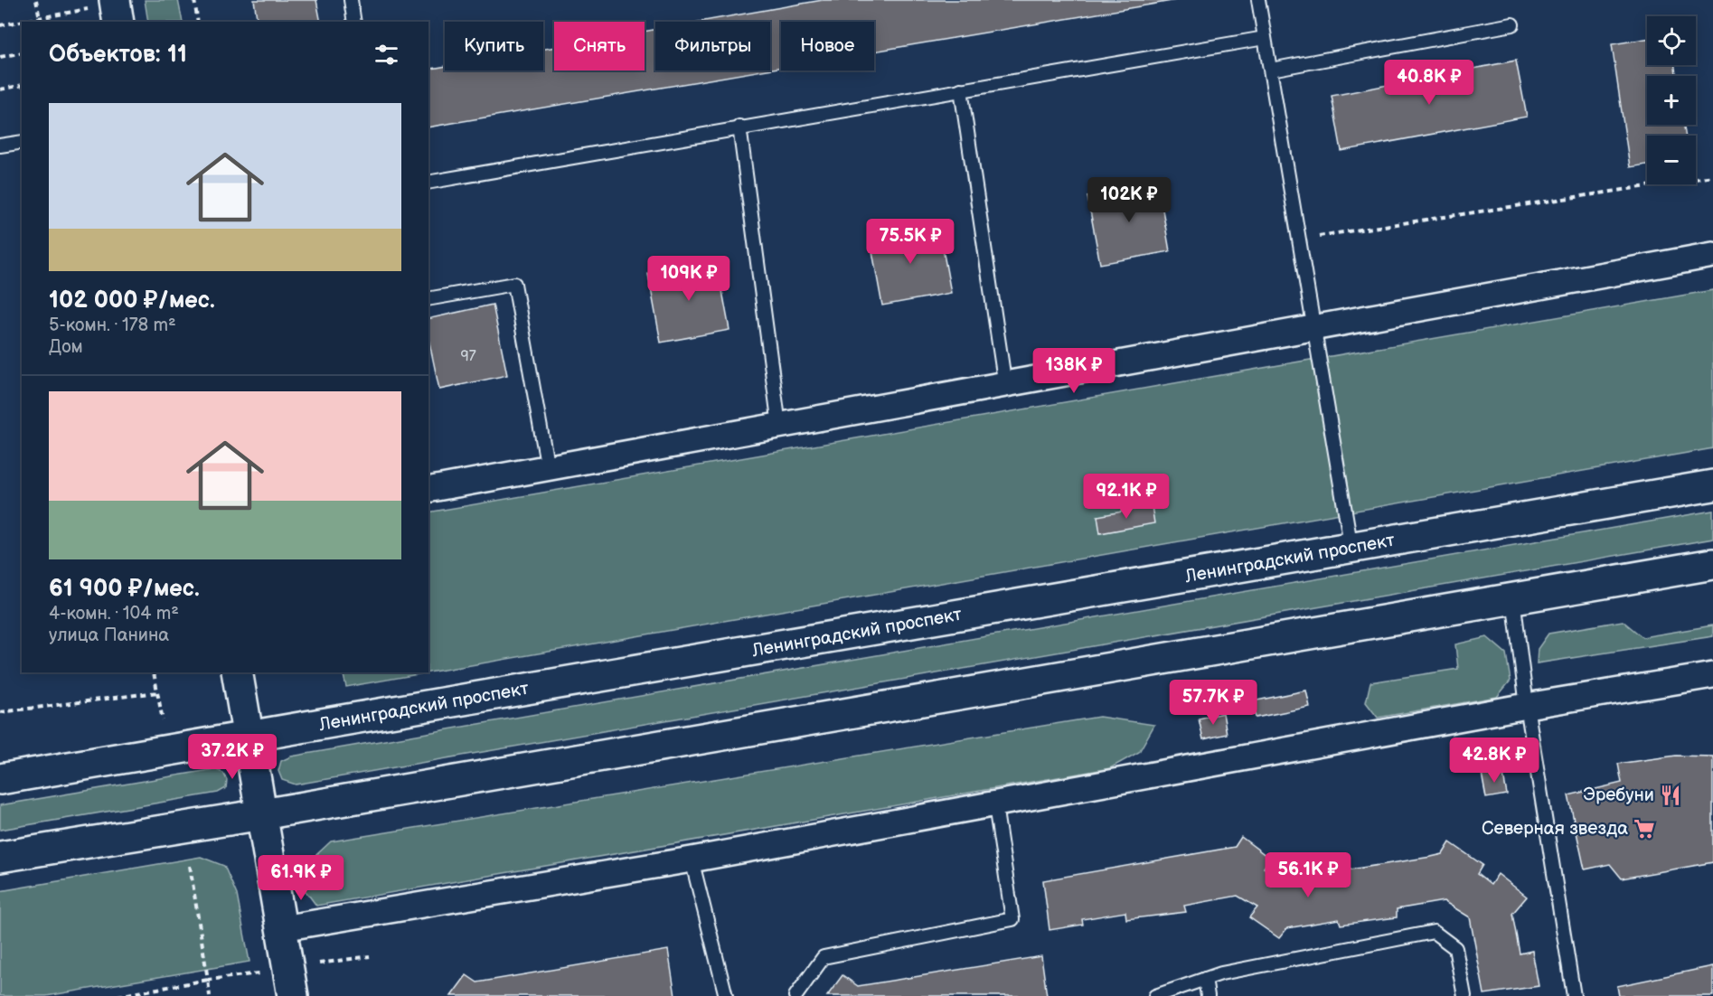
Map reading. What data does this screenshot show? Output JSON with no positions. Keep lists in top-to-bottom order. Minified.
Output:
{"streets":{"main road":["Ленинградский проспект"]},"places":{"restaurant":["Эребуни"],"supermarket":["Северная звезда"]},"house_numbers":["97"],"page":{"map_buttons":["+","−"],"chip":["Купить","Снять","Фильтры","Новое"],"heading":"Объектов: 11","price":["40.8K ₽","102K ₽","75.5K ₽","109K ₽","138K ₽","92.1K ₽","57.7K ₽","37.2K ₽","42.8K ₽","56.1K ₽","61.9K ₽"],"list":[{"name":"102 000 ₽/мес.","note":"5-комн. · 178 m² · Дом"},{"name":"61 900 ₽/мес.","note":"4-комн. · 104 m² · улица Панина"}]}}
